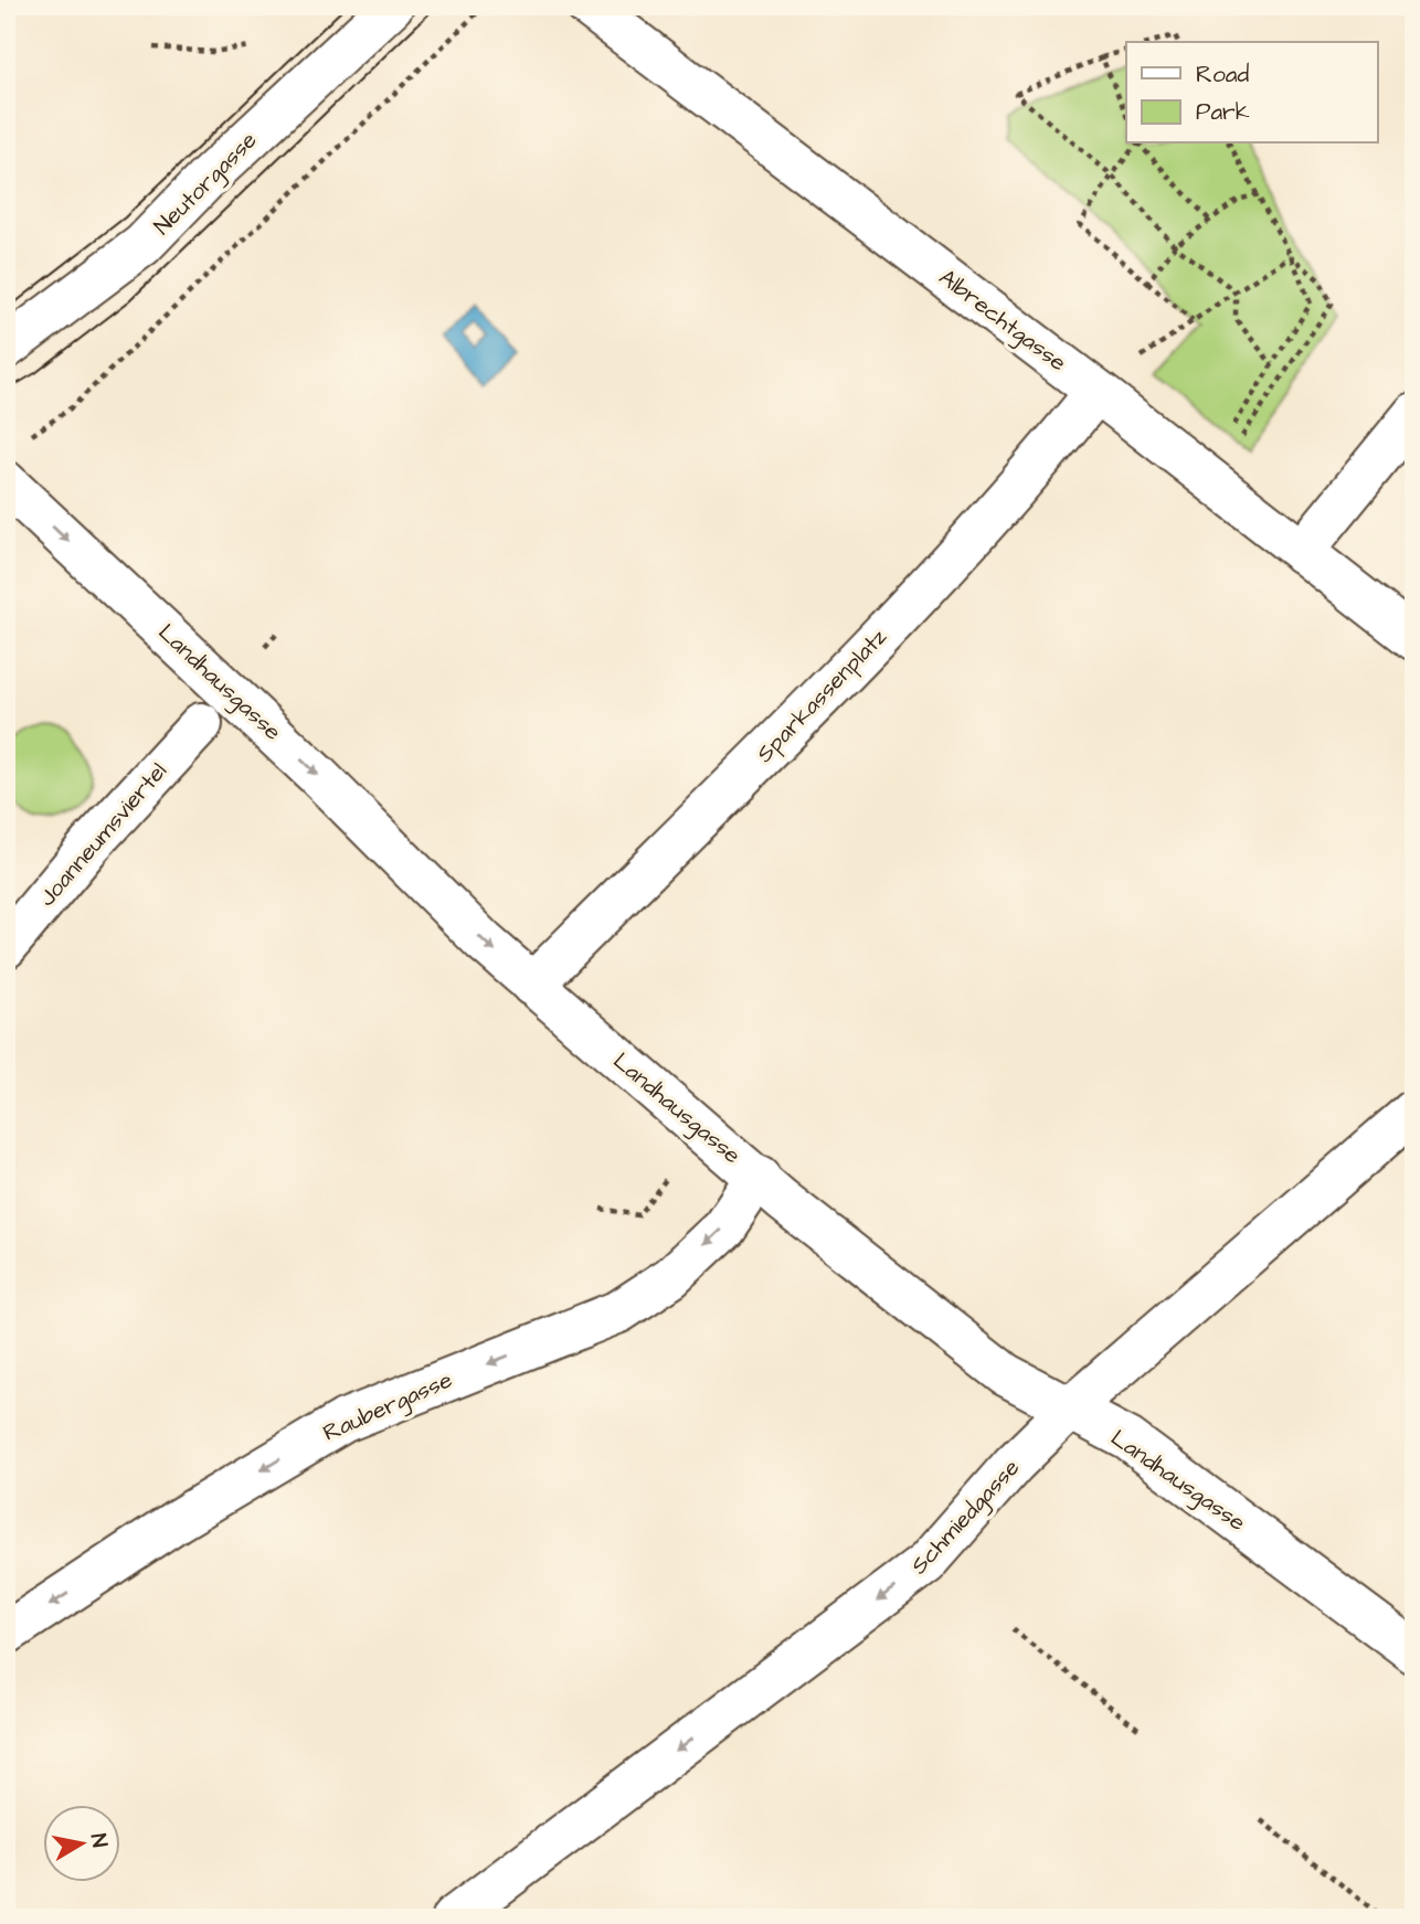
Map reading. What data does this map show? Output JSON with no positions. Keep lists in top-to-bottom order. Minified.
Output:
{"streets":{"street":["Neutorgasse","Albrechtgasse","Landhausgasse","Sparkassenplatz","Joanneumsviertel","Raubergasse","Schmiedgasse"]},"crossings":[["Albrechtgasse","Sparkassenplatz"],["Landhausgasse","Sparkassenplatz"],["Landhausgasse","Raubergasse"],["Landhausgasse","Schmiedgasse"]],"one_way":["Landhausgasse","Raubergasse","Schmiedgasse"],"legend":["Road","Park"],"north":"right"}
